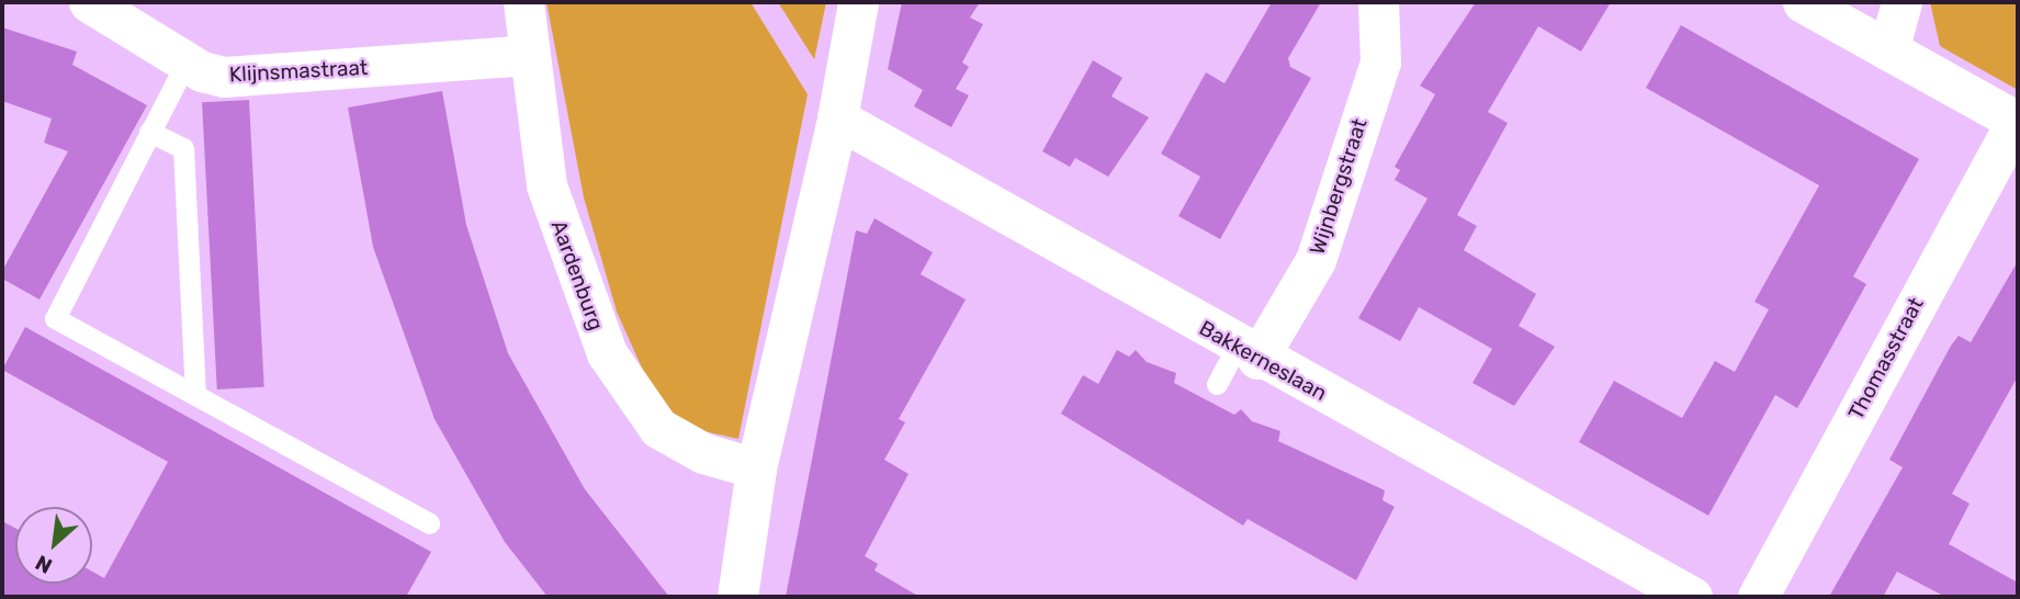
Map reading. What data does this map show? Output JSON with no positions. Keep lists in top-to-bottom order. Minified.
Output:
{"streets":{"street":["Klijnsmastraat","Wijnbergstraat","Aardenburg","Thomasstraat","Bakkerneslaan"]},"crossings":[["Klijnsmastraat","Aardenburg"],["Wijnbergstraat","Bakkerneslaan"]],"north":"bottom left"}
